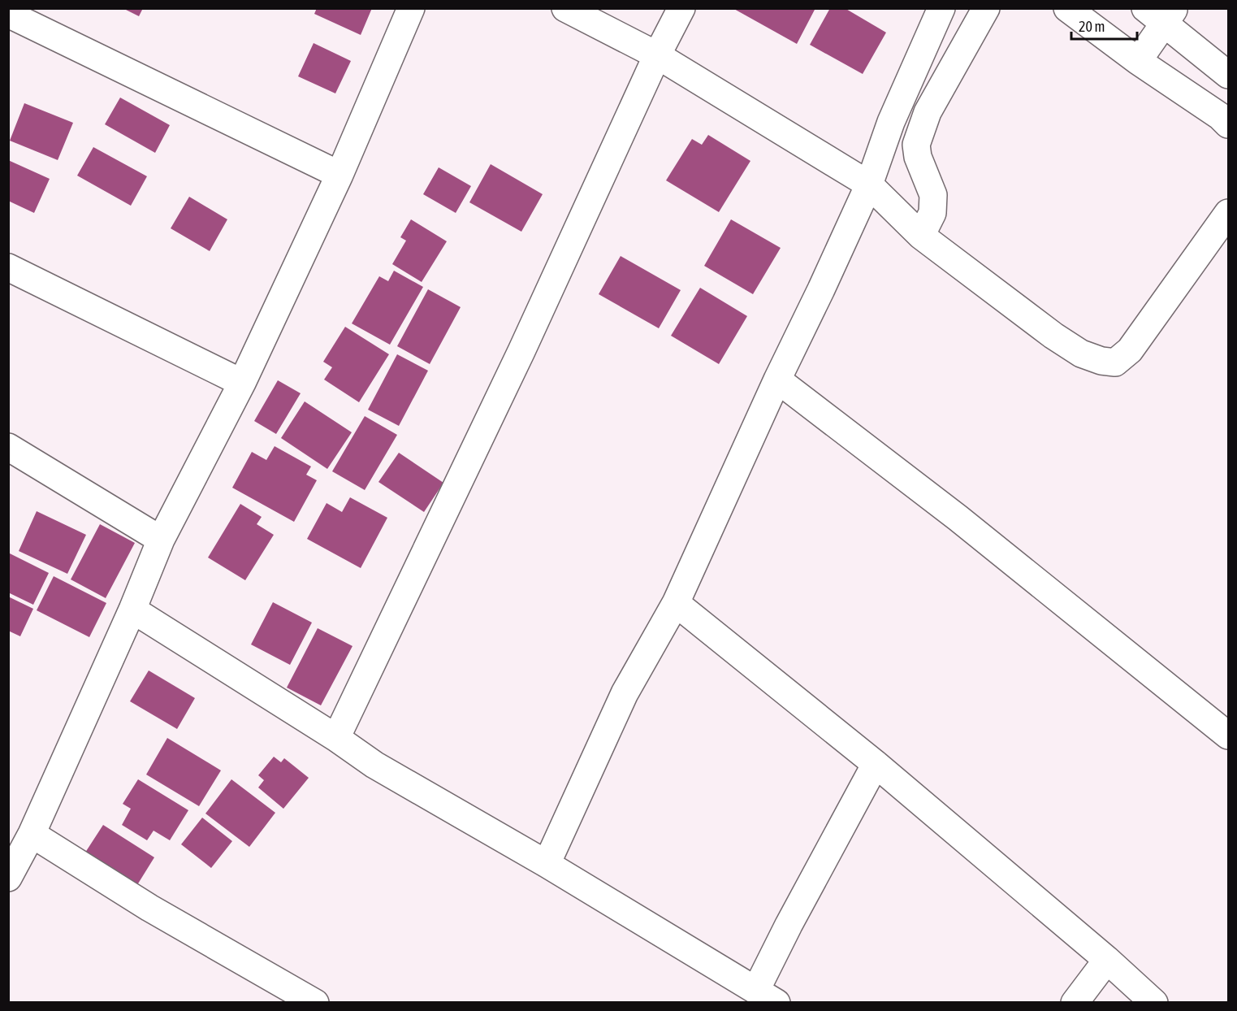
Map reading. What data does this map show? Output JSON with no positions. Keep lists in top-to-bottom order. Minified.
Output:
{"scale_bar":"20 m"}
